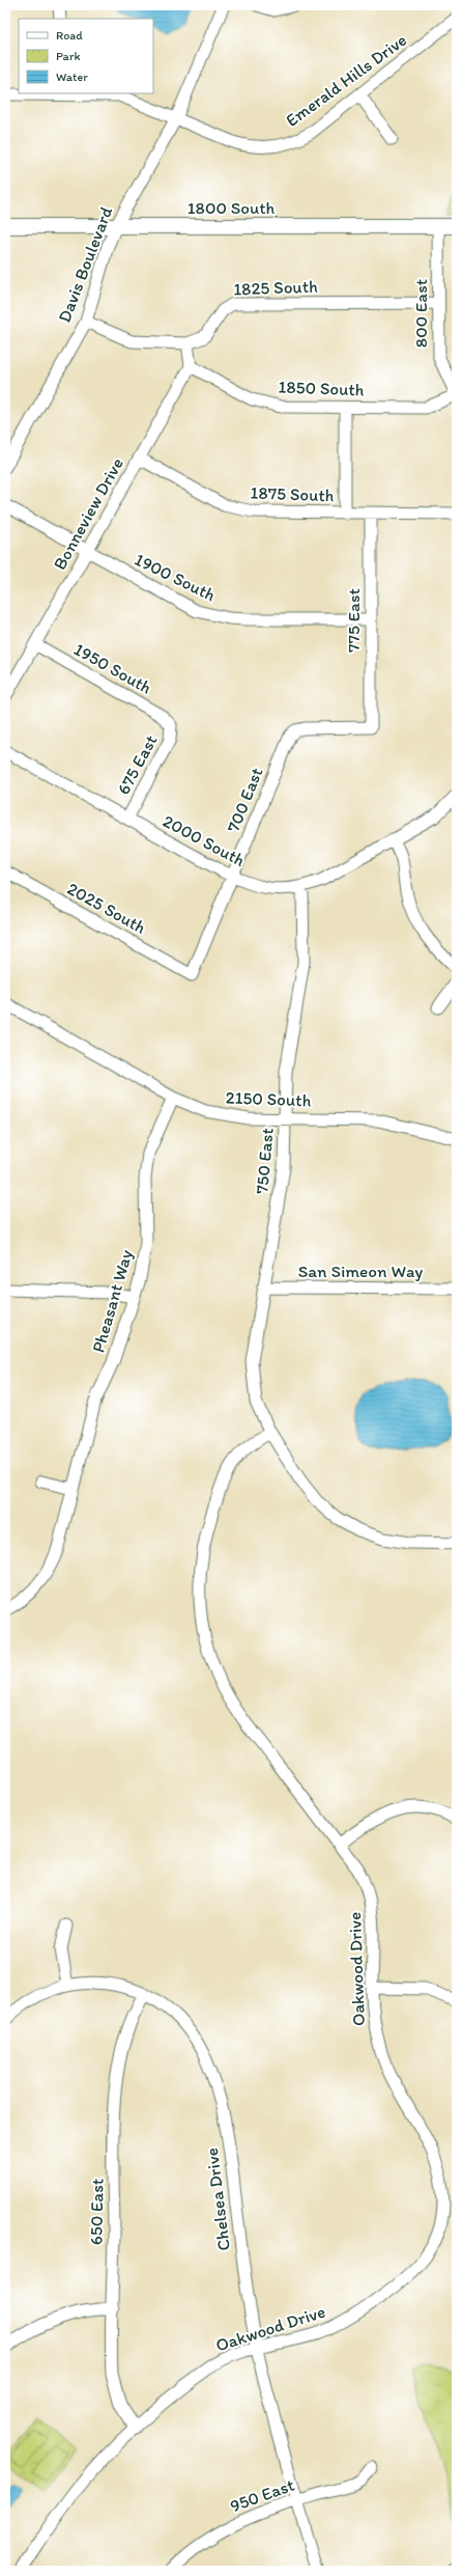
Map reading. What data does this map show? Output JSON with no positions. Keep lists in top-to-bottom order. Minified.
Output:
{"streets":{"main road":["1800 South"],"street":["Emerald Hills Drive","Davis Boulevard","1825 South","800 East","1850 South","1875 South","Bonneview Drive","1900 South","775 East","1950 South","675 East","700 East","2000 South","2025 South","2150 South","750 East","San Simeon Way","Pheasant Way","Oakwood Drive","Chelsea Drive","650 East","950 East"]},"crossings":[["Emerald Hills Drive","Davis Boulevard"],["1800 South","Davis Boulevard"],["1800 South","800 East"],["1825 South","800 East"],["800 East","1850 South"],["1850 South","Bonneview Drive"],["1875 South","Bonneview Drive"],["1875 South","775 East"],["Bonneview Drive","1900 South"],["Bonneview Drive","1950 South"],["1900 South","775 East"],["775 East","700 East"],["1950 South","675 East"],["675 East","2000 South"],["700 East","2000 South"],["700 East","2025 South"],["2000 South","750 East"],["2150 South","750 East"],["2150 South","Pheasant Way"],["750 East","San Simeon Way"],["750 East","Oakwood Drive"],["Oakwood Drive","Chelsea Drive"],["Oakwood Drive","650 East"],["Chelsea Drive","650 East"],["Chelsea Drive","950 East"]],"legend":["Road","Park","Water"]}
